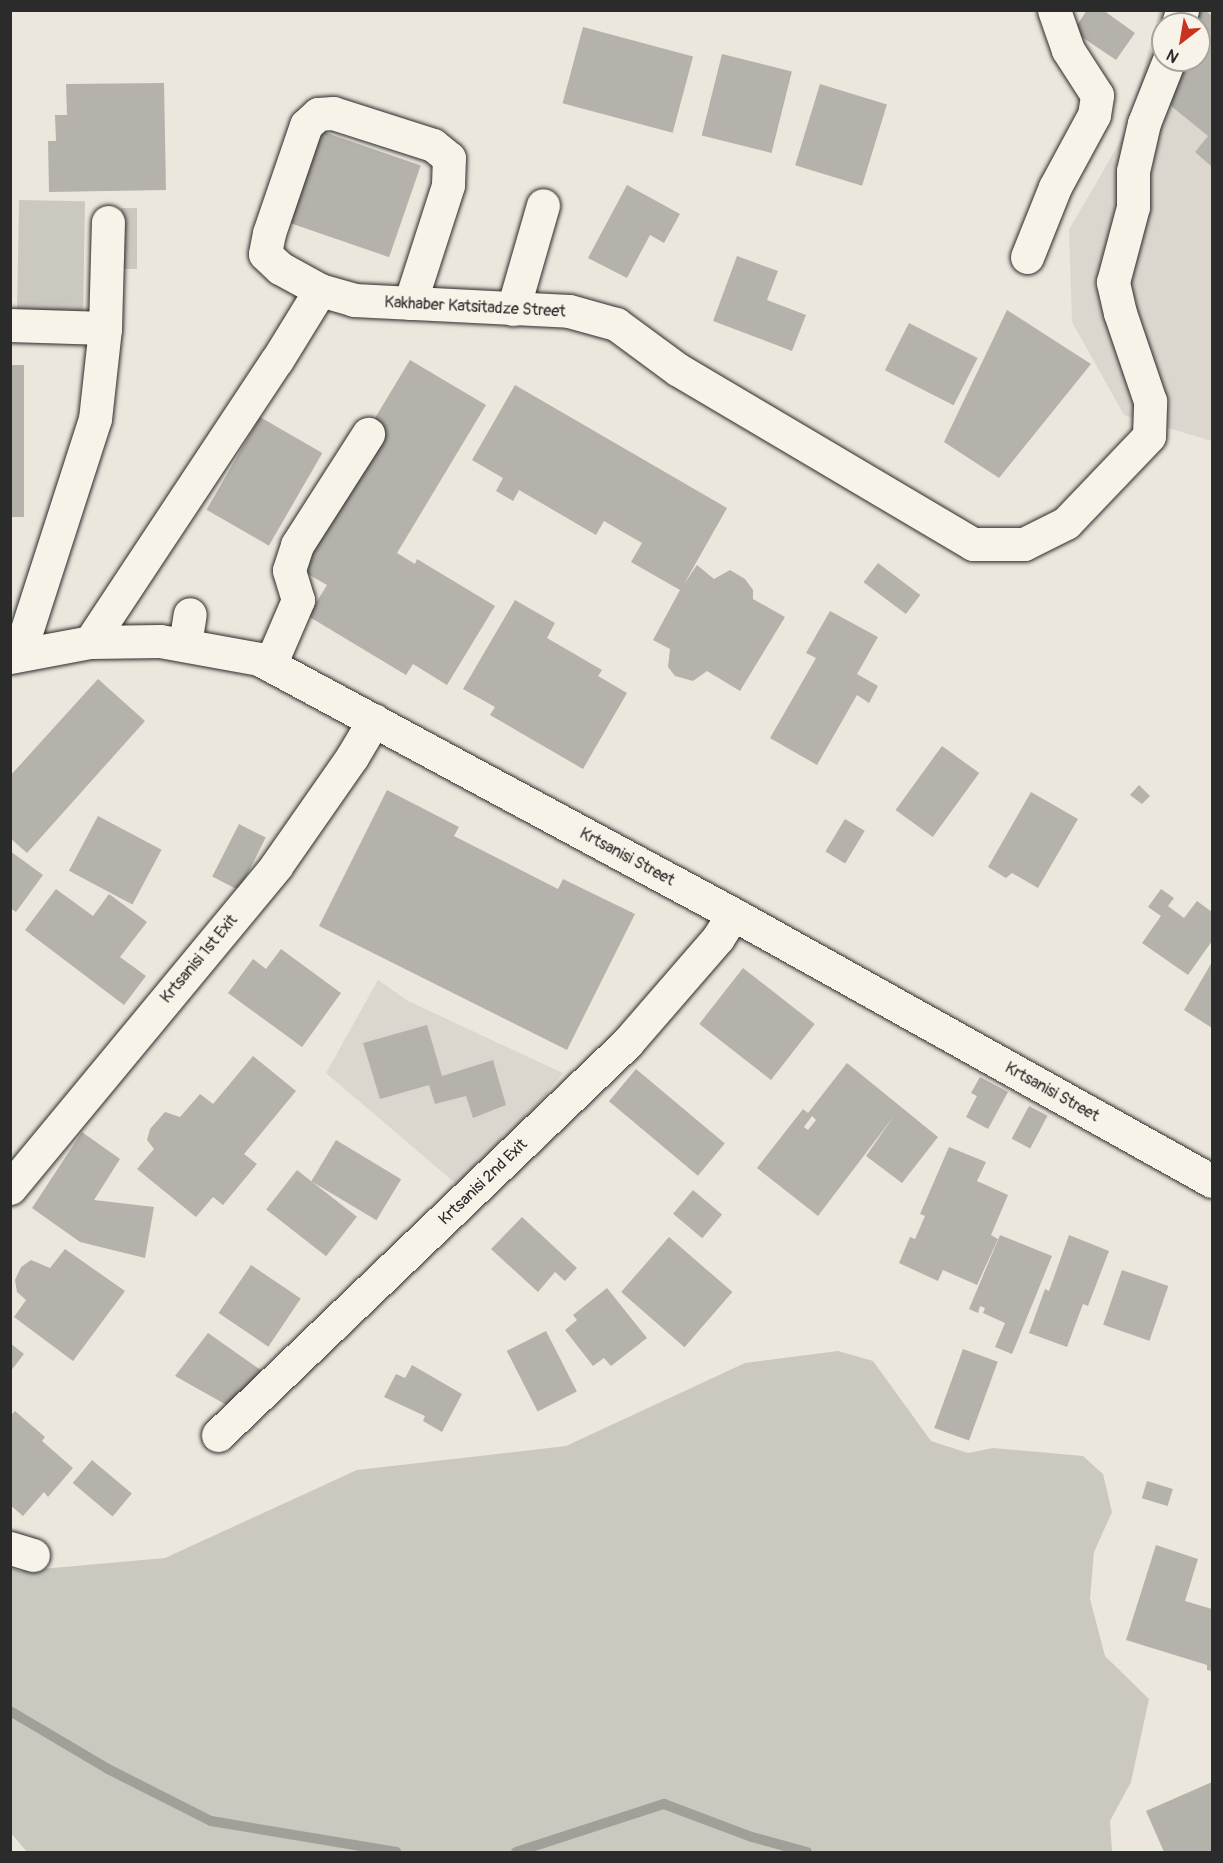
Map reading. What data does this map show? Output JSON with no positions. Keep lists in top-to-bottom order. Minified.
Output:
{"streets":{"street":["Kakhaber Katsitadze Street","Krtsanisi Street","Krtsanisi 1st Exit","Krtsanisi 2nd Exit"]},"crossings":[["Krtsanisi Street","Krtsanisi 1st Exit"],["Krtsanisi Street","Krtsanisi 2nd Exit"]],"north":"bottom left"}
